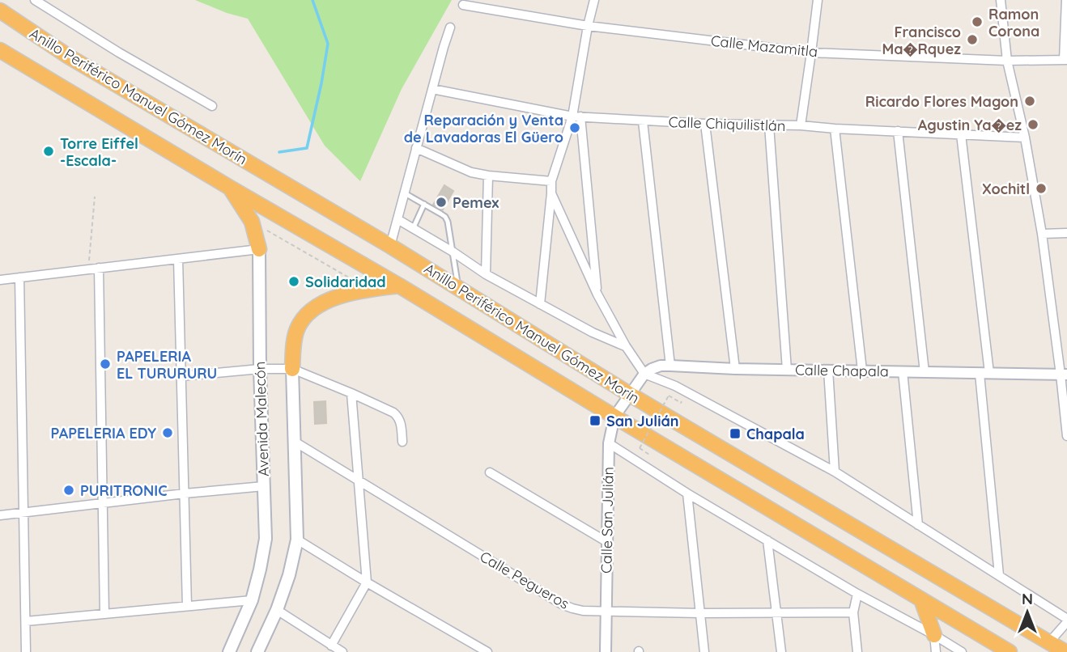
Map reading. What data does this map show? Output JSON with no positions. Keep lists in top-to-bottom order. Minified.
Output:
{"streets":{"highway":["Anillo Periférico Manuel Gómez Morín","Avenida Malecón"],"street":["Calle Mazamitla","Calle Chiquilistlán","Calle Chapala","Calle San Julián","Calle Pegueros"]},"crossings":[["Anillo Periférico Manuel Gómez Morín","Avenida Malecón"],["Anillo Periférico Manuel Gómez Morín","Calle San Julián"],["Calle San Julián","Calle Pegueros"]],"places":{"other":["Ramon Corona","Francisco Ma�Rquez","Ricardo Flores Magon","Agustin Ya�ez","Reparación y Venta de Lavadoras El Güero","Torre Eiffel -Escala-","Xochitl","Pemex","Solidaridad","PAPELERIA EL TURURURU","PAPELERIA EDY","PURITRONIC"],"transit":["San Julián","Chapala"]},"north":"top"}
